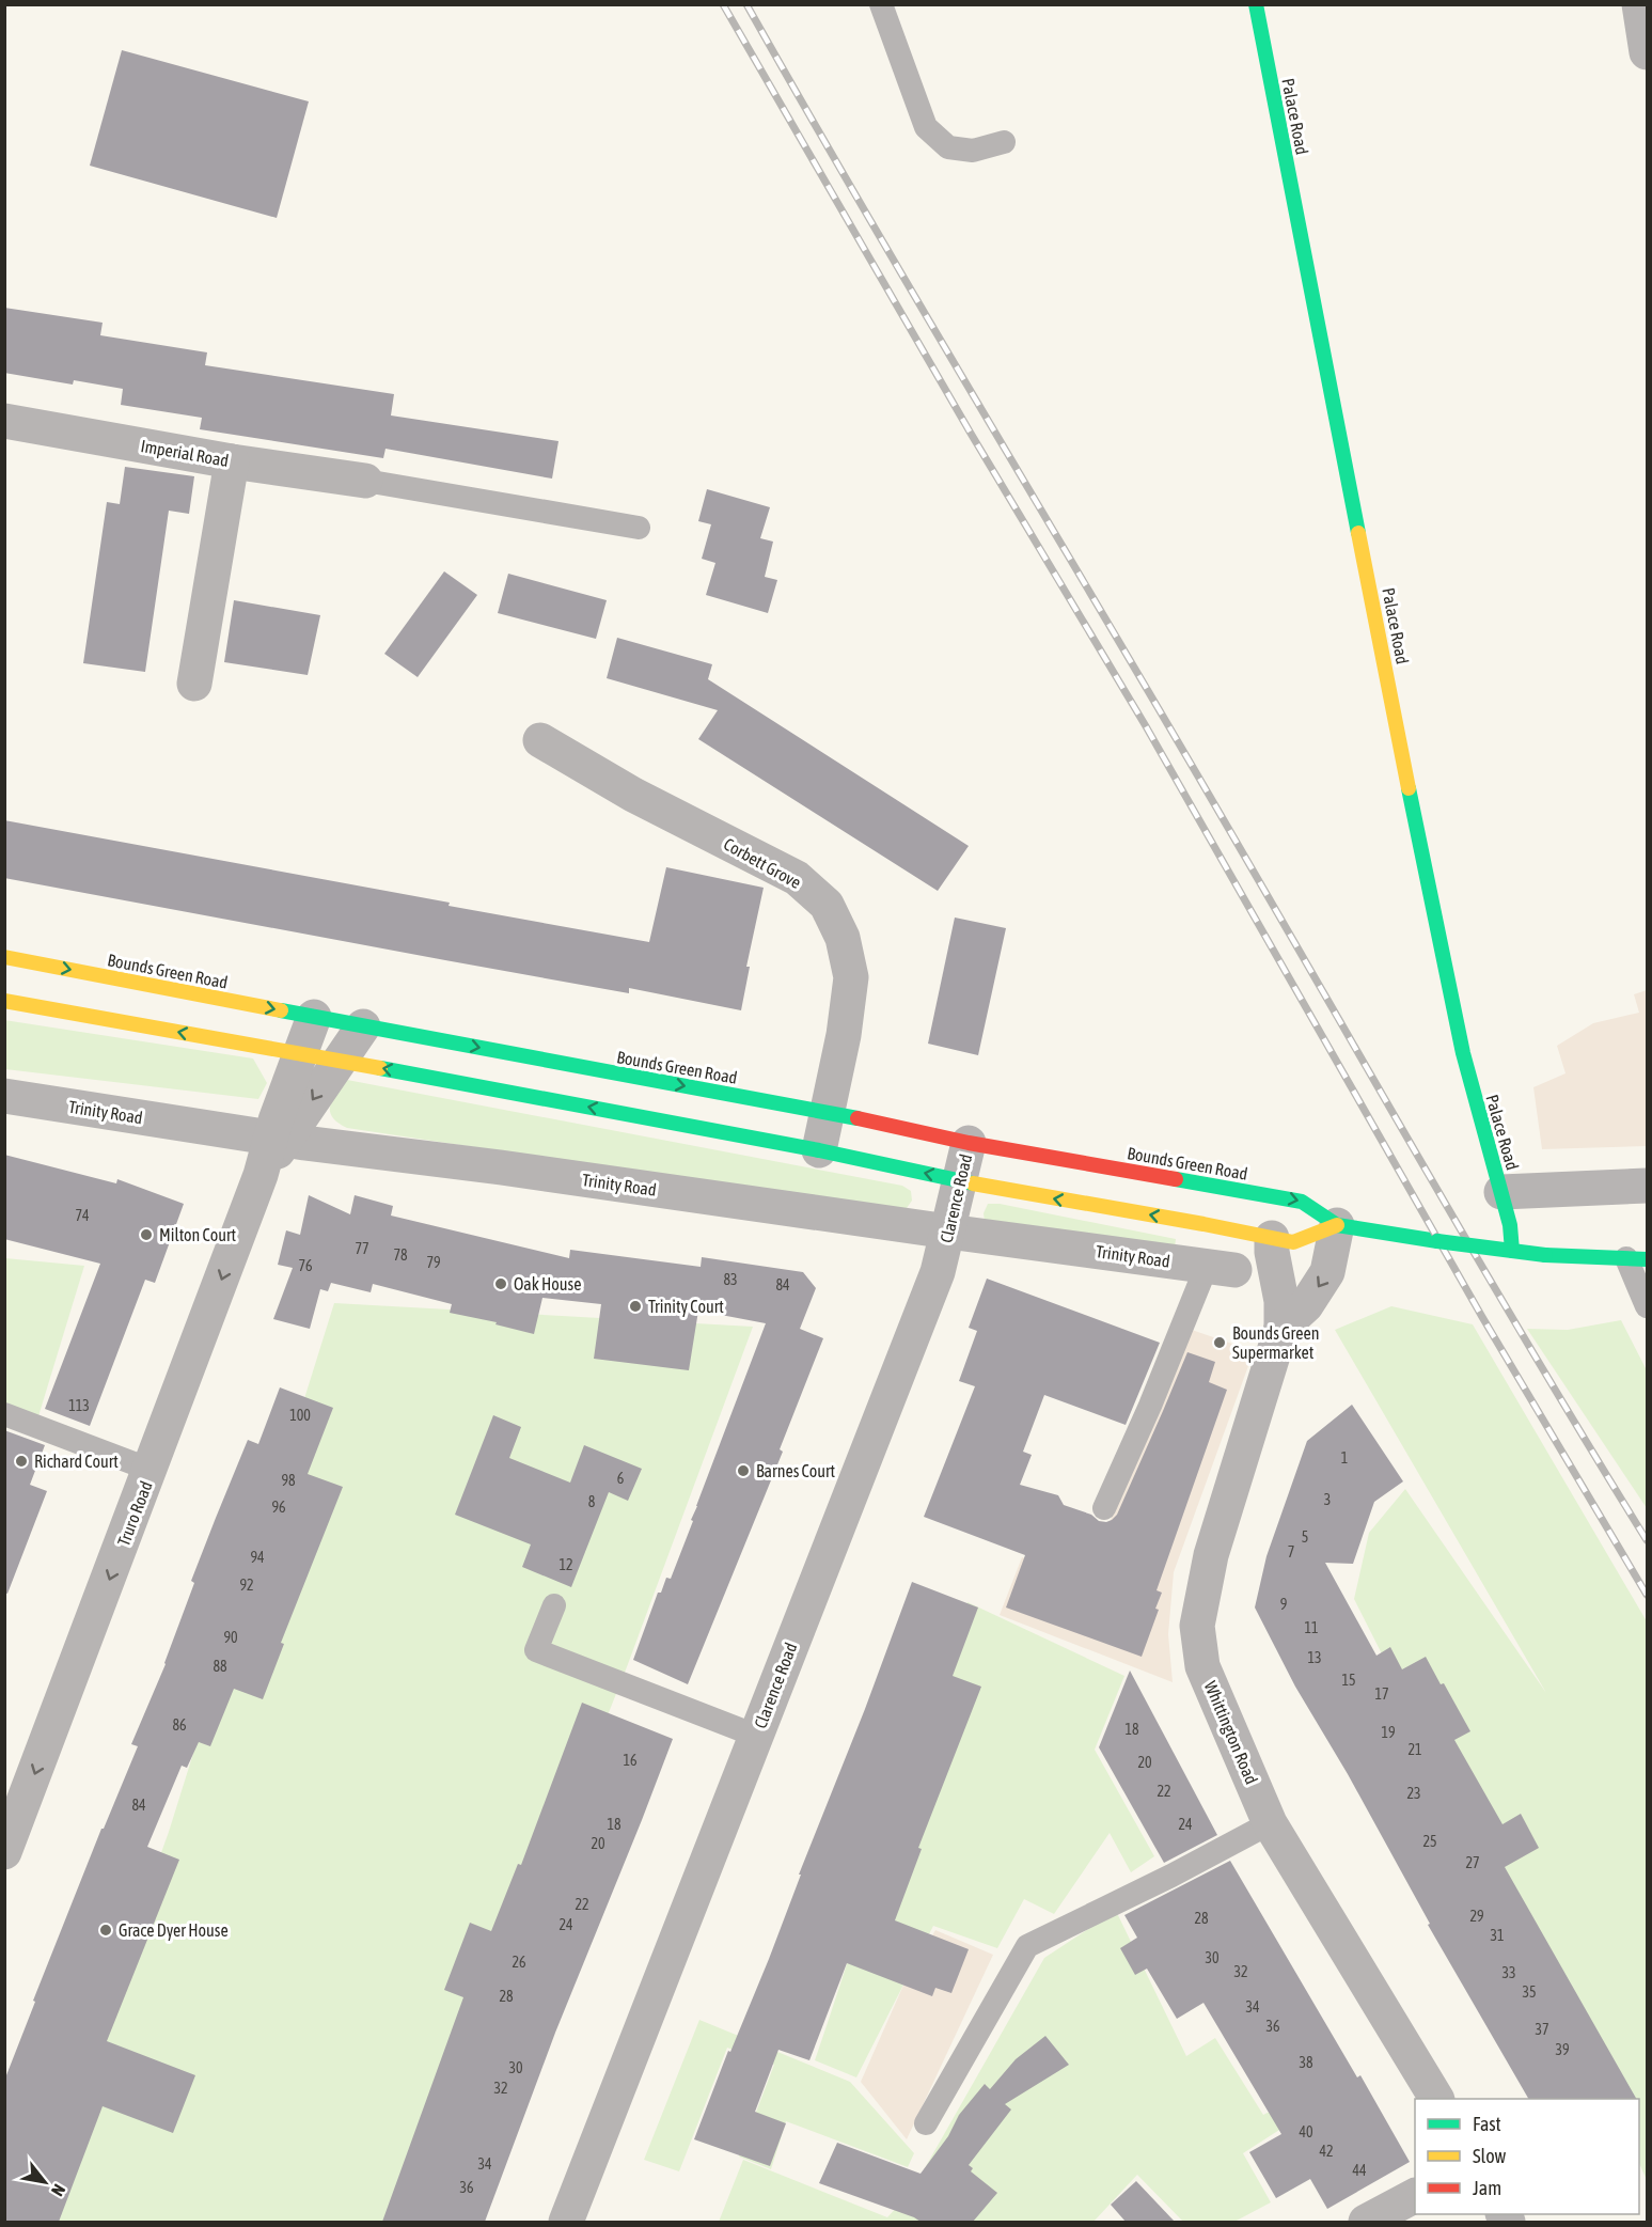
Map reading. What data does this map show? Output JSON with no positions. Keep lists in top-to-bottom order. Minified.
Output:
{"streets":{"main road":["Palace Road","Bounds Green Road"],"street":["Imperial Road","Corbett Grove","Trinity Road","Clarence Road","Truro Road","Whittington Road"]},"crossings":[["Palace Road","Bounds Green Road"],["Corbett Grove","Bounds Green Road"],["Bounds Green Road","Clarence Road"],["Bounds Green Road","Truro Road"],["Bounds Green Road","Whittington Road"],["Trinity Road","Clarence Road"],["Trinity Road","Truro Road"]],"one_way":["Truro Road"],"places":["Milton Court","Oak House","Trinity Court","Bounds Green Supermarket","Richard Court","Barnes Court","Grace Dyer House"],"house_numbers":["74","77","78","79","76","83","84","113","100","1","6","98","3","8","96","5","7","94","12","92","9","11","90","13","88","15","17","86","18","19","21","16","20","22","23","84","18","24","25","20","27","22","29","28","24","31","30","26","32","33","35","28","34","36","37","39","38","30","32","40","42","34","44","36"],"legend":["Fast","Slow","Jam"],"north":"bottom right"}
